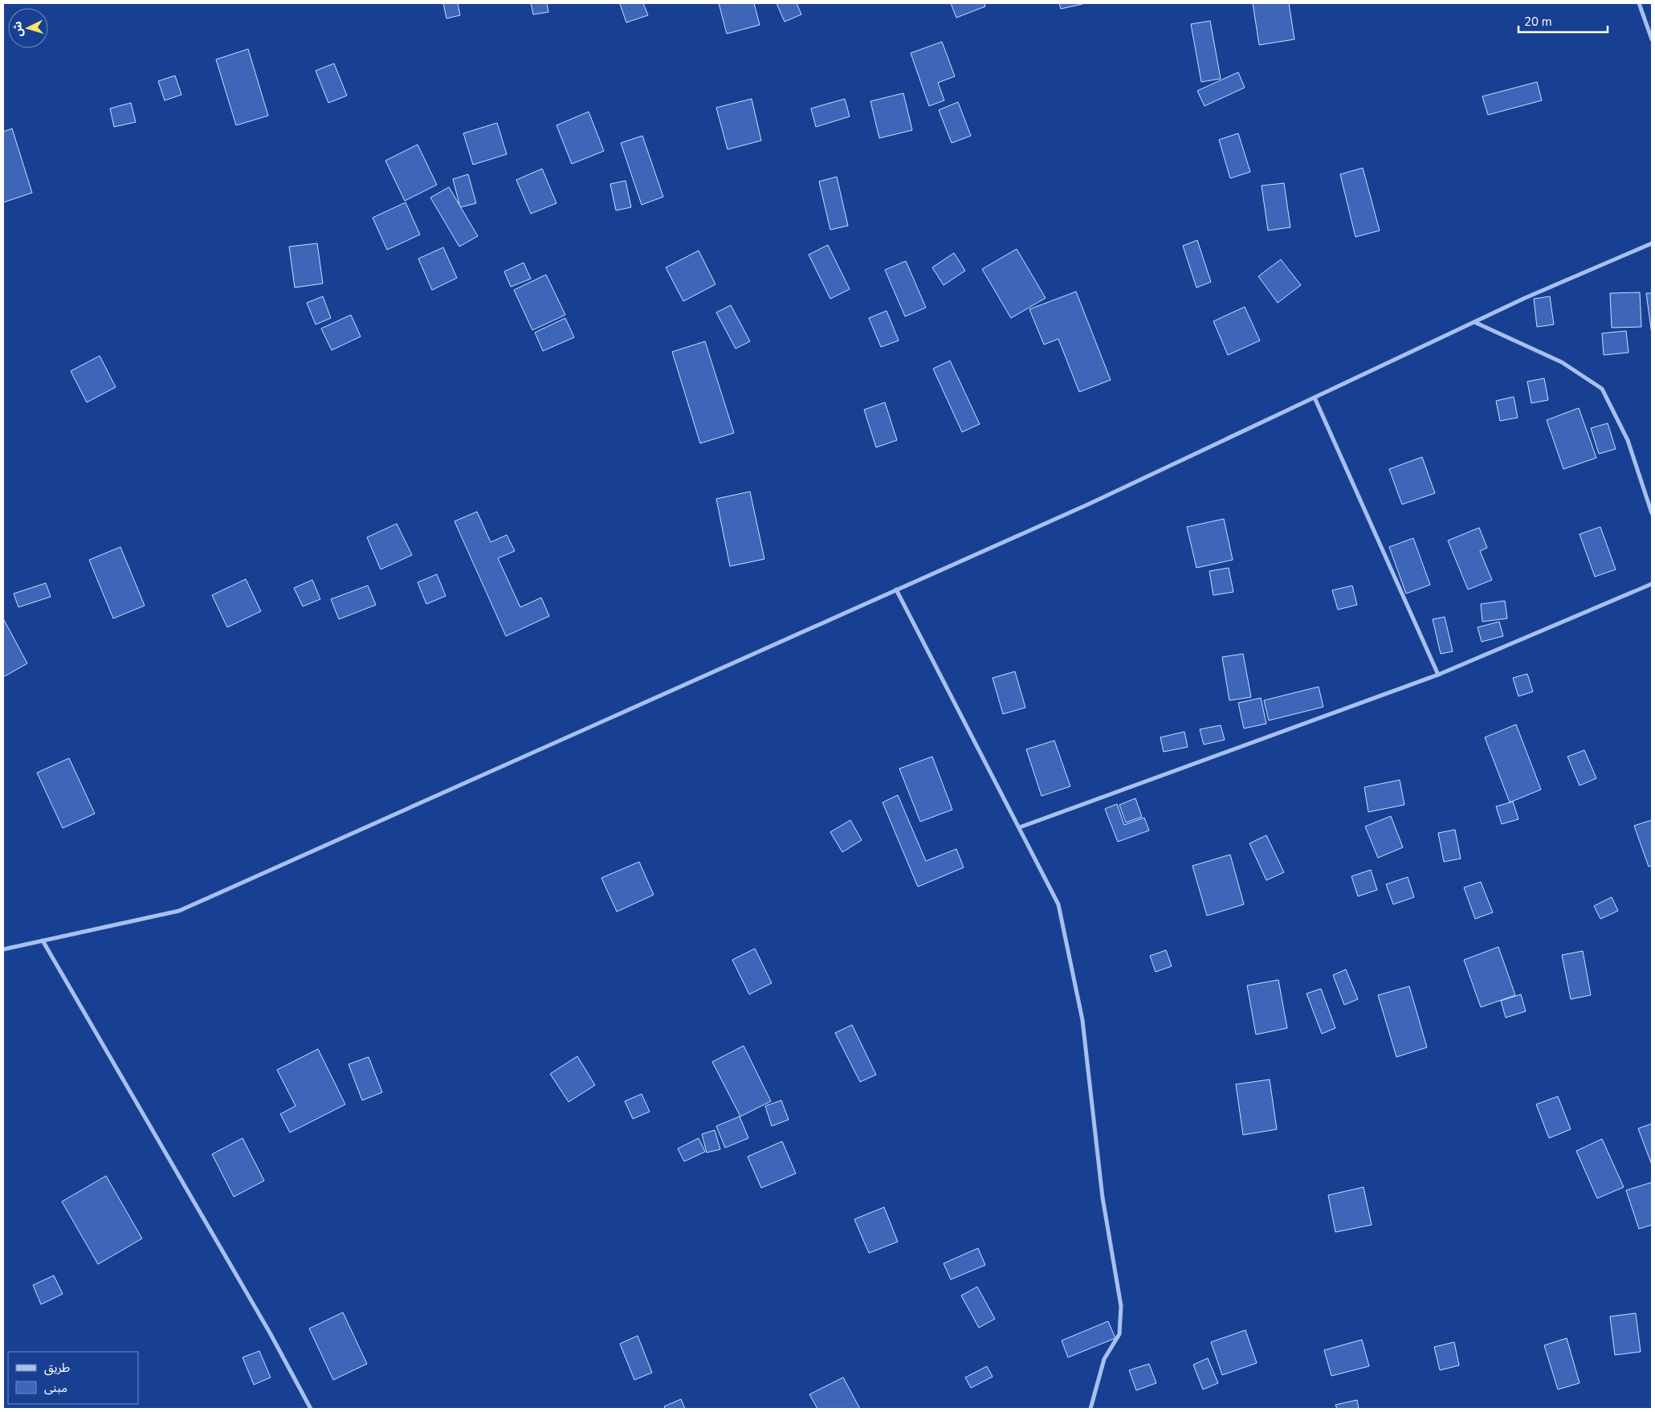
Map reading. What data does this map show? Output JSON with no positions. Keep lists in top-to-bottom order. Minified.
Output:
{"legend":["طريق","مبنى"],"scale_bar":"20 m","north":"left"}
